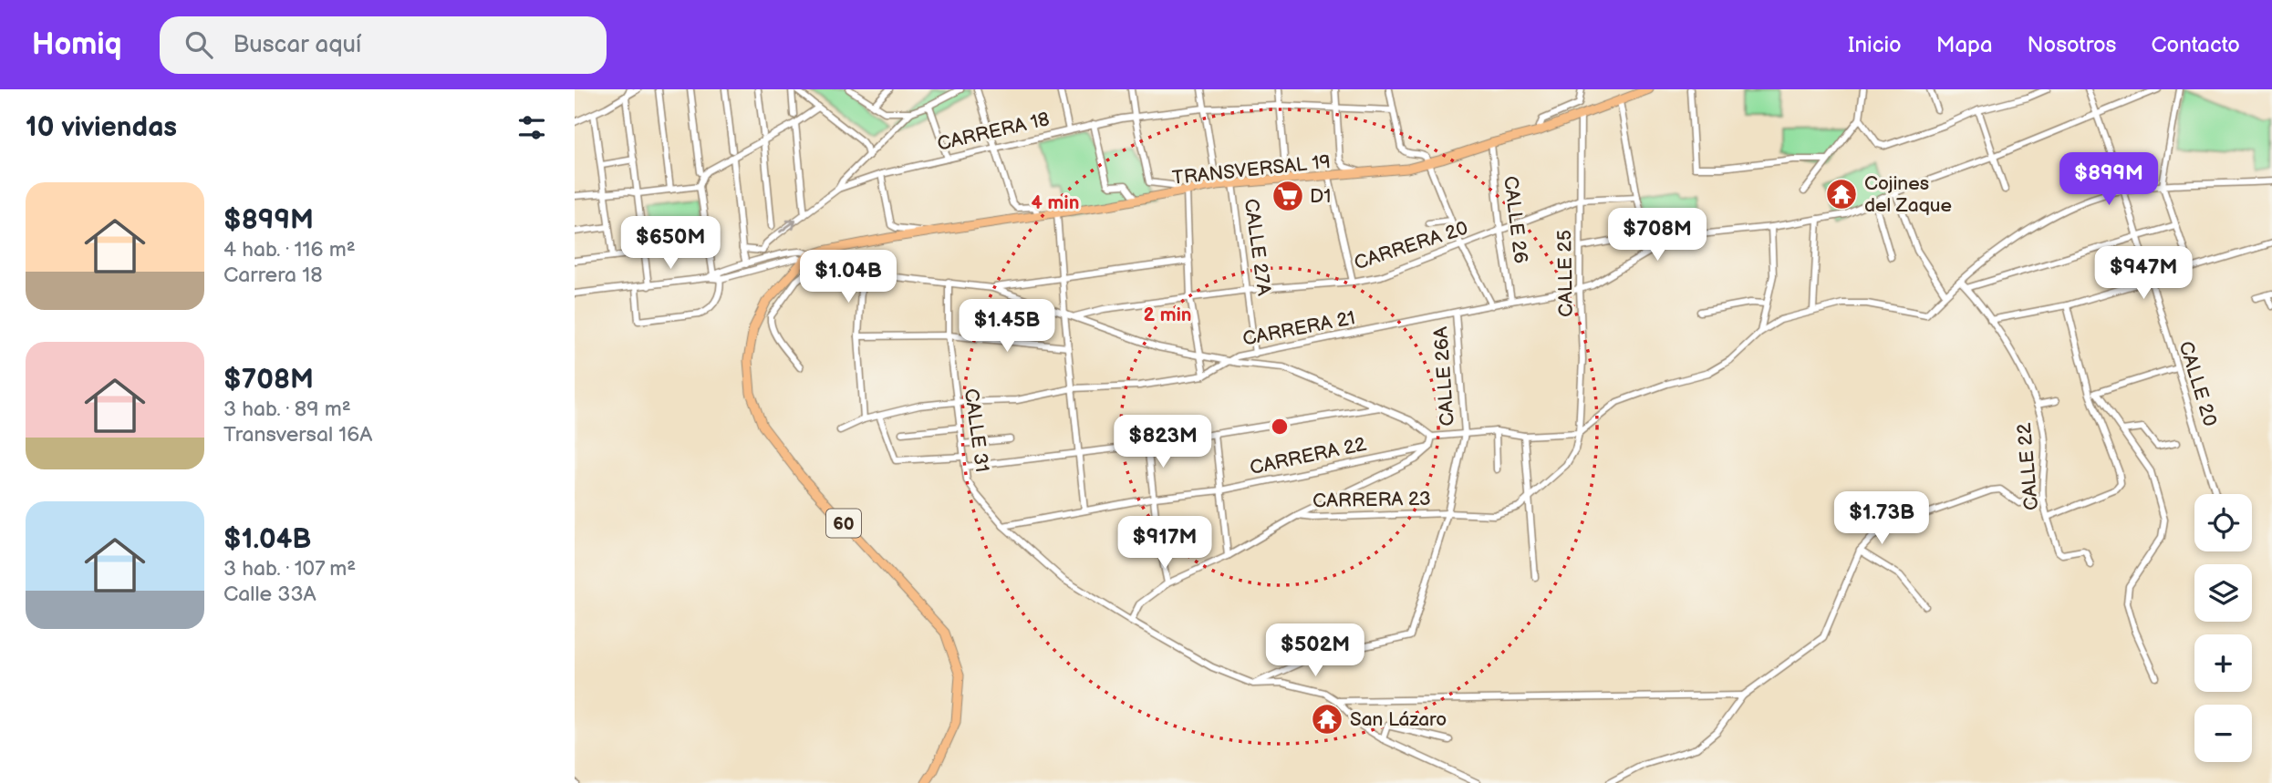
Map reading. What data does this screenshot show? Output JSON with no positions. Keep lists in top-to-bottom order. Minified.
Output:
{"streets":{"main road":["TRANSVERSAL 19","60"],"street":["CARRERA 18","CALLE 26","CARRERA 20","CALLE 27A","CALLE 25","CARRERA 21","CALLE 26A","CALLE 20","CALLE 31","CARRERA 22","CALLE 22","CARRERA 23"]},"crossings":[["TRANSVERSAL 19","CALLE 26"],["TRANSVERSAL 19","CALLE 27A"],["TRANSVERSAL 19","CALLE 25"],["TRANSVERSAL 19","60"],["CALLE 26","CARRERA 20"],["CALLE 26","CARRERA 21"],["CARRERA 20","CALLE 27A"],["CARRERA 20","CALLE 25"],["CALLE 27A","CARRERA 21"],["CALLE 25","CARRERA 21"],["CALLE 25","CARRERA 23"],["CARRERA 21","CALLE 26A"],["CARRERA 21","CALLE 20"],["CARRERA 21","CALLE 31"],["CALLE 26A","CALLE 31"],["CALLE 26A","CARRERA 23"],["CALLE 31","CARRERA 22"]],"places":{"temple":["Cojines del Zaque","San Lázaro"],"supermarket":["D1"]},"page":{"header":"Homiq","search":"Buscar aquí","nav":["Inicio","Mapa","Nosotros","Contacto"],"heading":"10 viviendas","price":["$899M","$708M","$650M","$947M","$1.04B","$1.45B","$823M","$1.73B","$917M","$502M"],"list":[{"name":"$899M","note":"4 hab. · 116 m² · Carrera 18"},{"name":"$708M","note":"3 hab. · 89 m² · Transversal 16A"},{"name":"$1.04B","note":"3 hab. · 107 m² · Calle 33A"}],"map_buttons":["+","−"]},"rings":["4 min","2 min"]}
